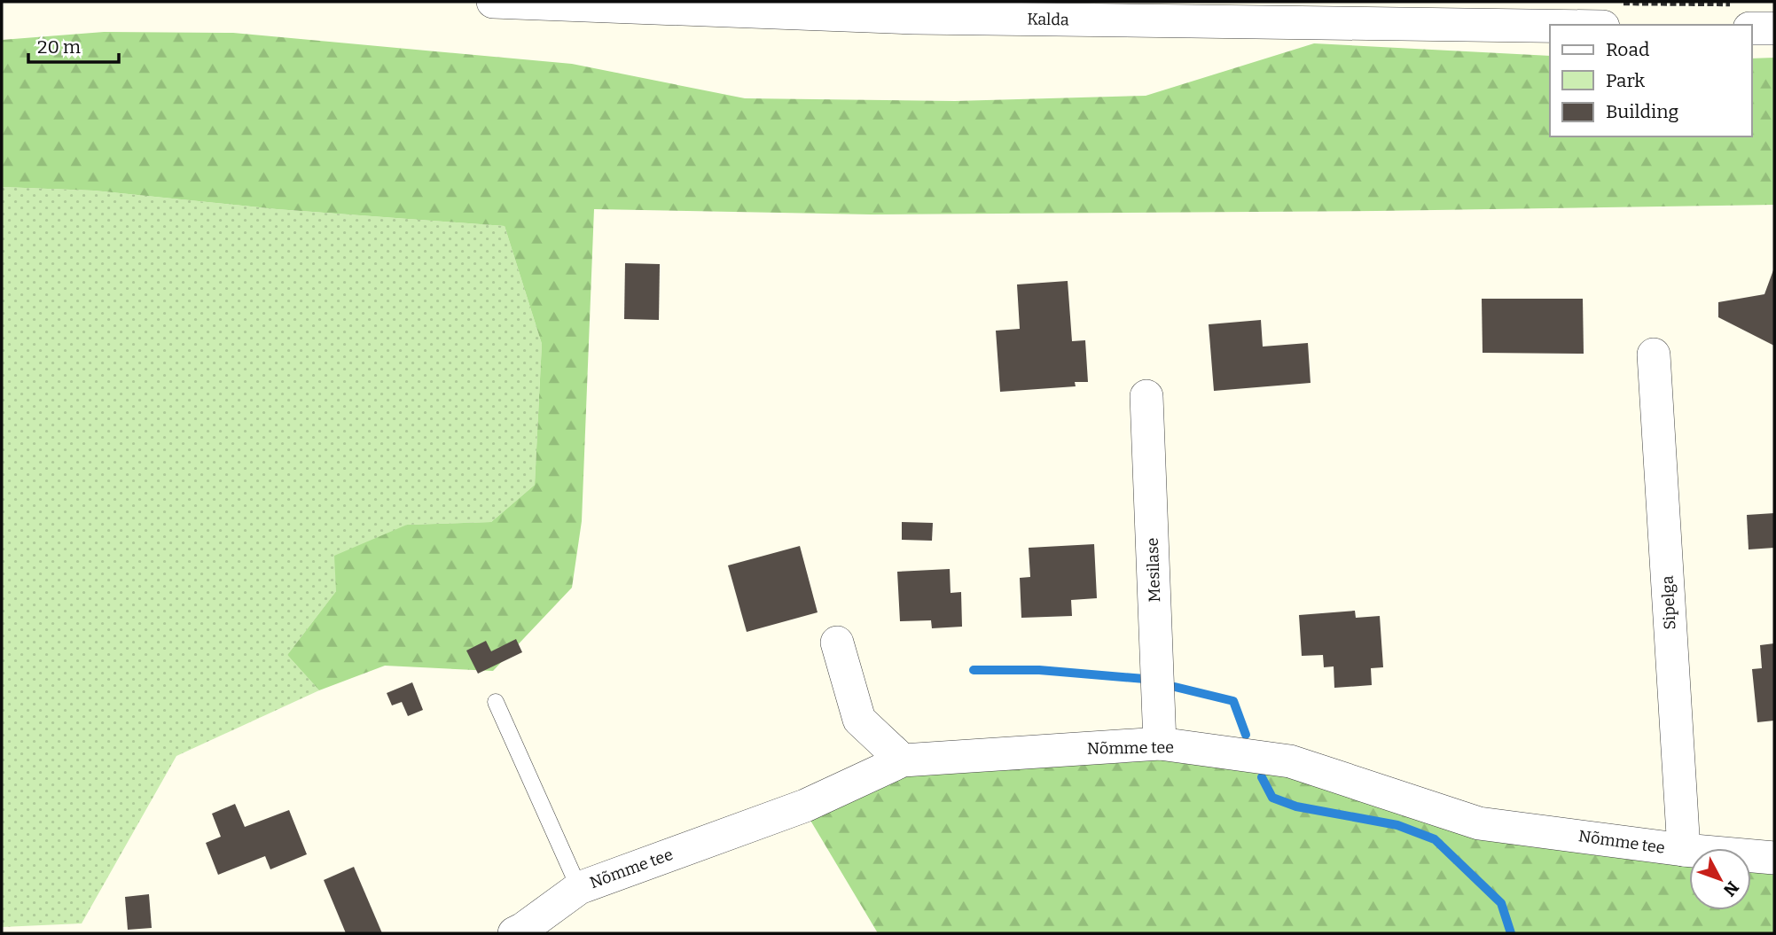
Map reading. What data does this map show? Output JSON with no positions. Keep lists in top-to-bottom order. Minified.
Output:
{"streets":{"street":["Kalda","Mesilase","Sipelga","Nõmme tee"]},"crossings":[["Mesilase","Nõmme tee"],["Sipelga","Nõmme tee"]],"legend":["Road","Park","Building"],"scale_bar":"20 m","north":"bottom right"}
